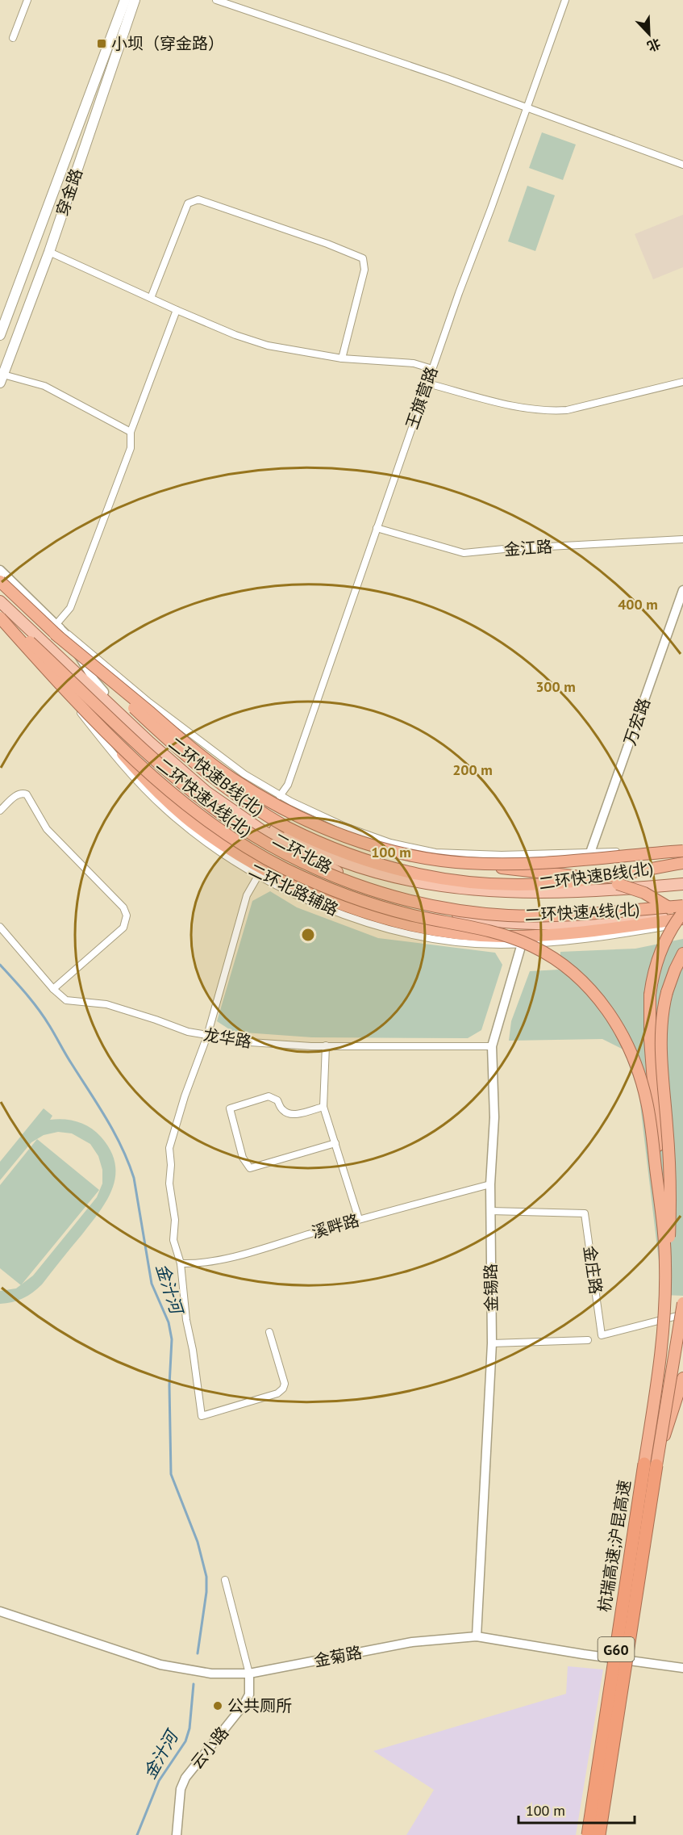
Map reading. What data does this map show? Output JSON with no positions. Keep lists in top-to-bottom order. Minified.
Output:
{"streets":{"highway":["二环快速B线(北)","二环快速A线(北)","杭瑞高速;沪昆高速","G60"],"main road":["穿金路","二环北路"],"street":["王旗营路","金江路","万宏路","二环北路辅路","龙华路","溪畔路","金庄路","金锡路","金菊路","云小路"]},"crossings":[["王旗营路","金江路"],["二环北路","二环北路辅路"],["二环北路辅路","金锡路"],["龙华路","金锡路"],["溪畔路","金锡路"],["金庄路","金锡路"],["金锡路","金菊路"],["金菊路","云小路"]],"water":["金汁河"],"places":{"transit":["小坝（穿金路）"],"other":["公共厕所"]},"scale_bar":"100 m","north":"bottom right","rings":["400 m","300 m","200 m","100 m"]}
